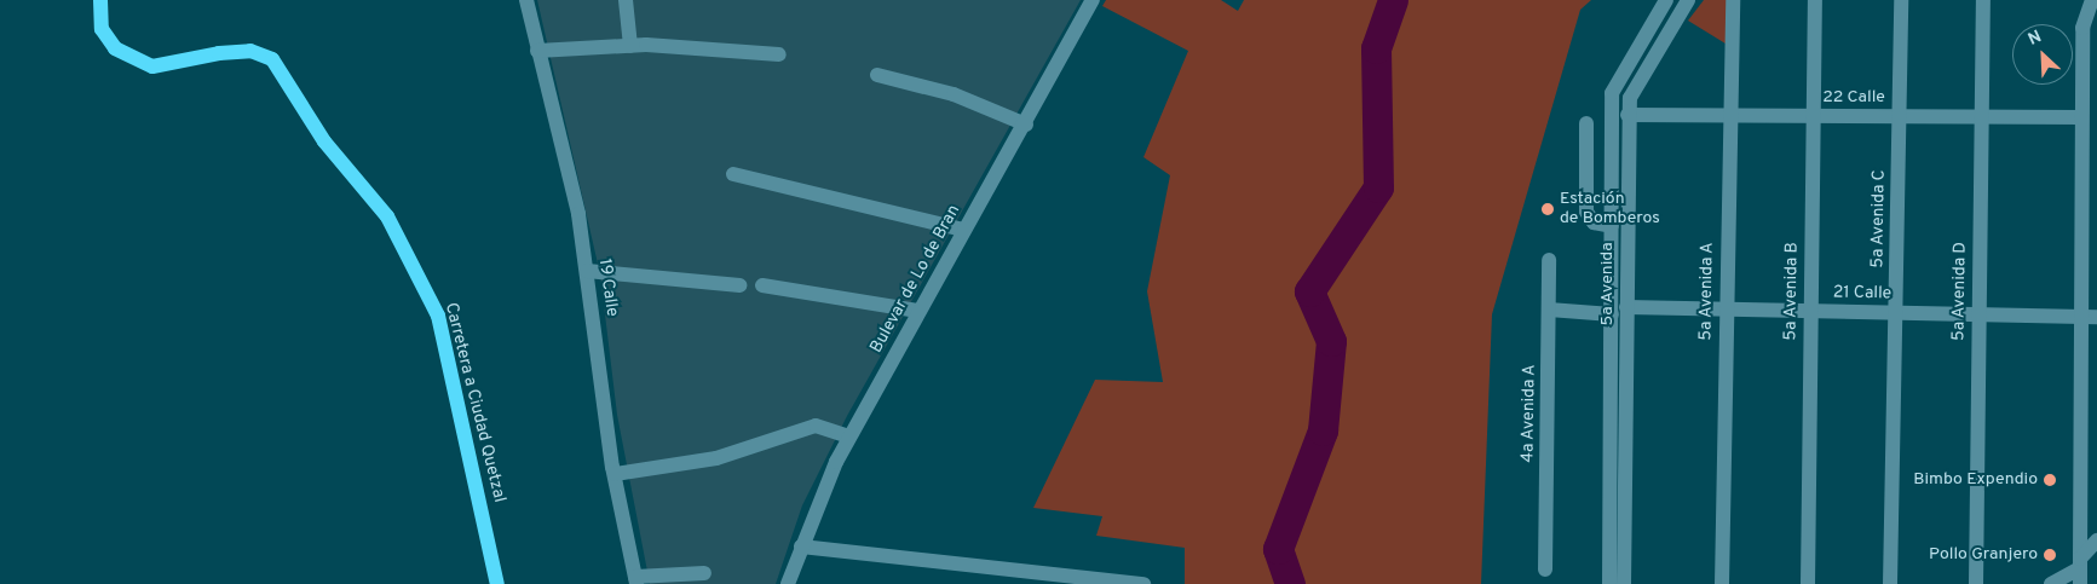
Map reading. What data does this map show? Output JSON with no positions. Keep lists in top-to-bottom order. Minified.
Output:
{"streets":{"main road":["Carretera a Ciudad Quetzal"],"street":["22 Calle","5a Avenida C","Bulevar de Lo de Bran","5a Avenida","19 Calle","5a Avenida A","5a Avenida B","5a Avenida D","21 Calle","4a Avenida A"]},"crossings":[["22 Calle","5a Avenida C"],["22 Calle","5a Avenida"],["22 Calle","5a Avenida A"],["22 Calle","5a Avenida B"],["22 Calle","5a Avenida D"],["5a Avenida C","21 Calle"],["5a Avenida","21 Calle"],["5a Avenida A","21 Calle"],["5a Avenida B","21 Calle"],["5a Avenida D","21 Calle"]],"places":["Estación de Bomberos","Bimbo Expendio","Pollo Granjero"],"north":"top left"}
